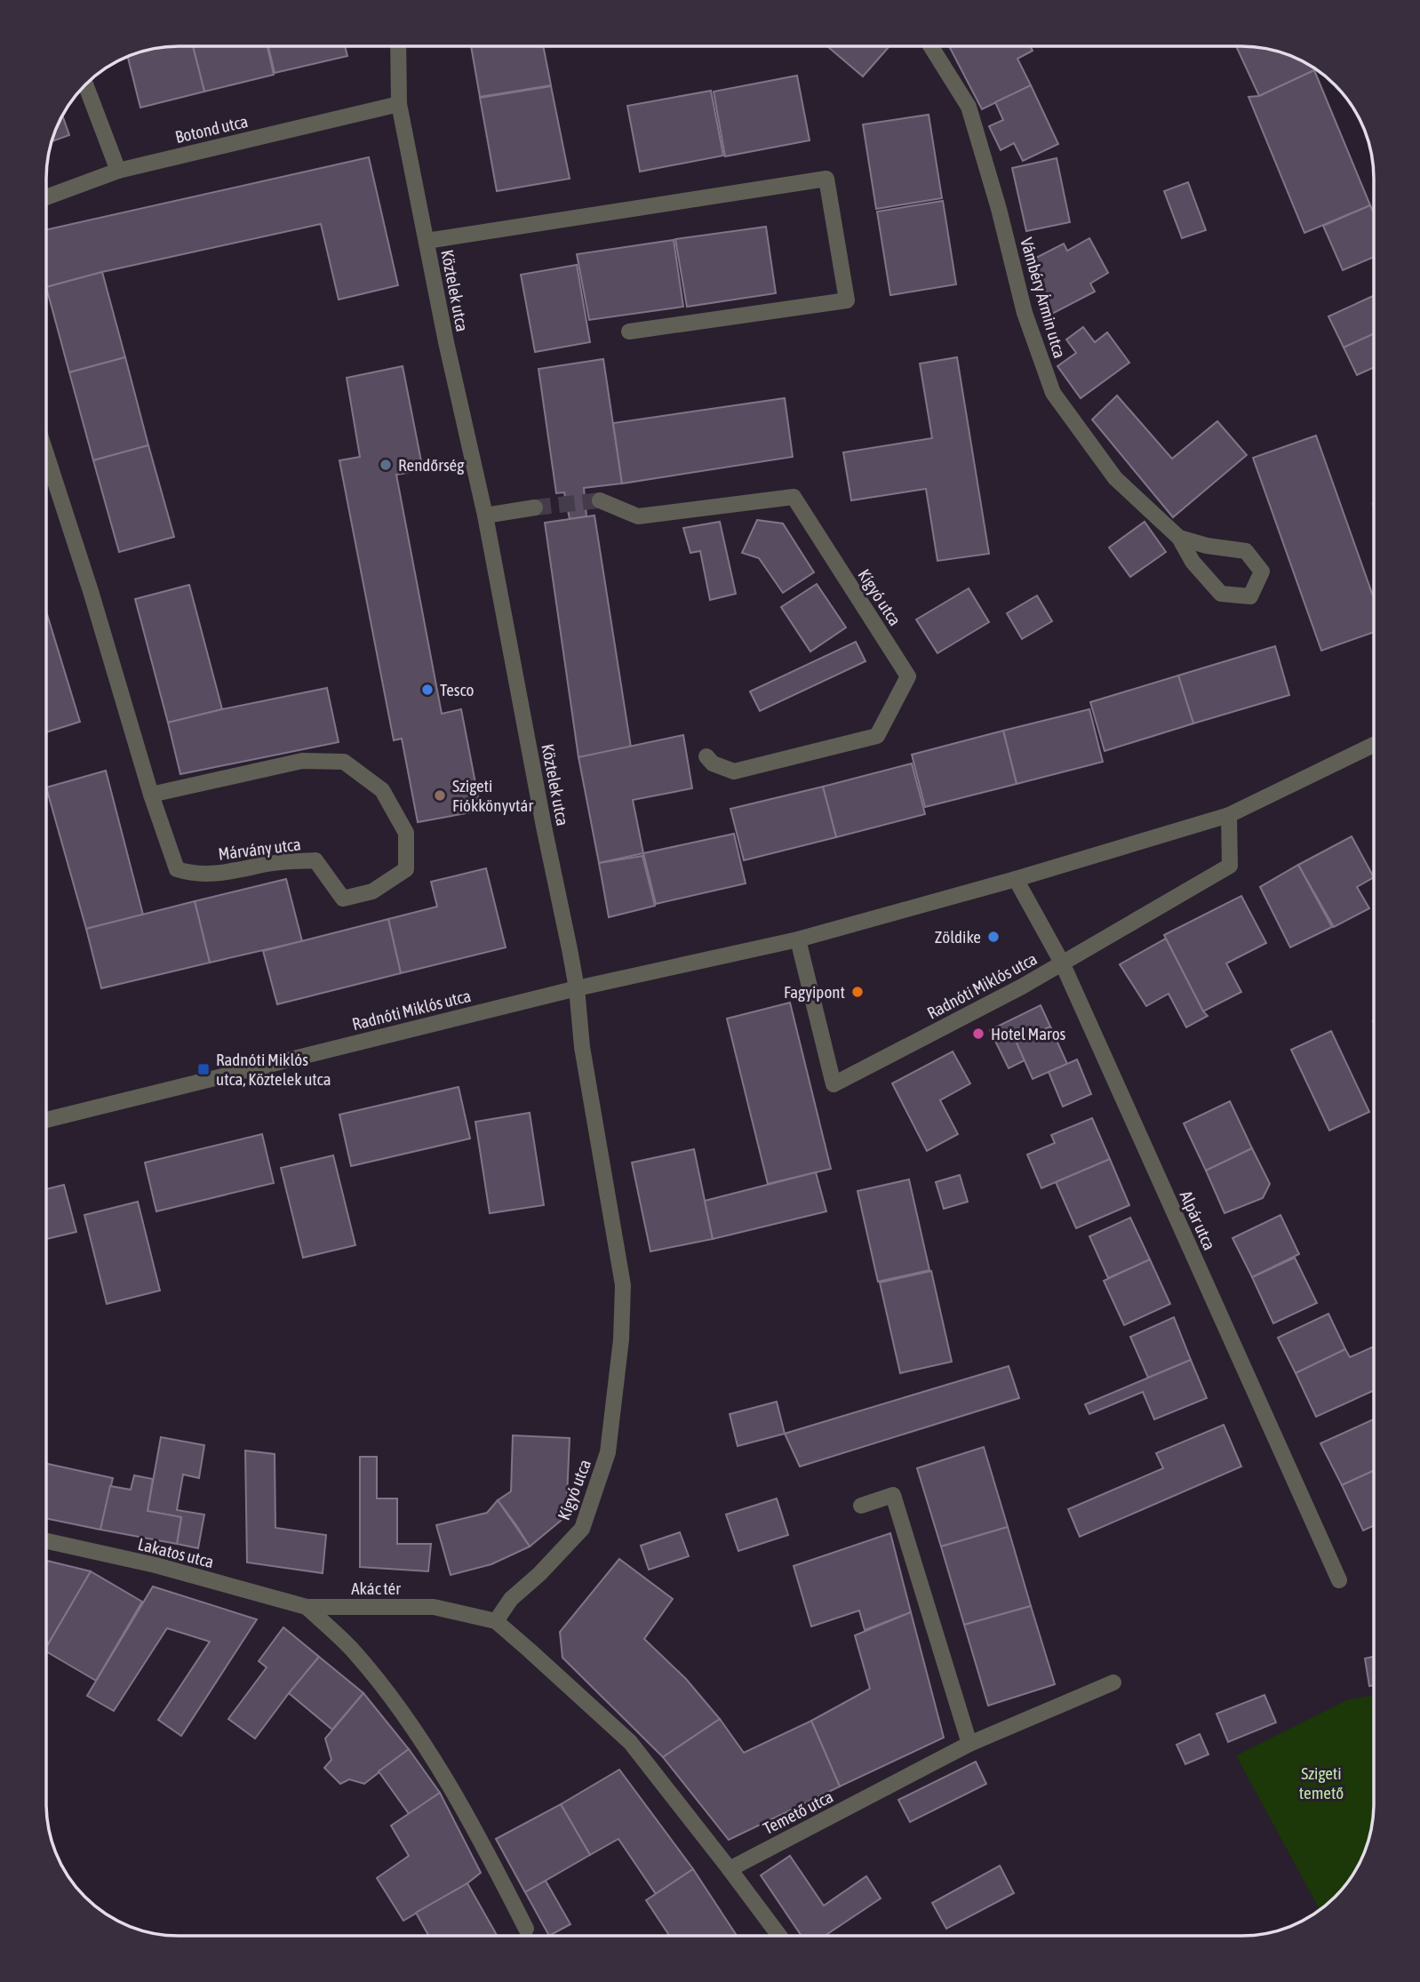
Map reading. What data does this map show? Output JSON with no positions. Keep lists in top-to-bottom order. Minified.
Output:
{"streets":{"street":["Botond utca","Köztelek utca","Vámbéry Ármin utca","Kígyó utca","Márvány utca","Radnóti Miklós utca","Alpár utca","Lakatos utca","Akác tér","Temető utca"]},"crossings":[["Botond utca","Köztelek utca"],["Köztelek utca","Kígyó utca"],["Köztelek utca","Radnóti Miklós utca"],["Kígyó utca","Akác tér"],["Radnóti Miklós utca","Alpár utca"],["Lakatos utca","Akác tér"],["Akác tér","Temető utca"]],"parks":["Szigeti temető"],"places":{"other":["Rendőrség","Tesco","Szigeti Fiókkönyvtár","Zöldike","Fagyipont","Hotel Maros"],"transit":["Radnóti Miklós utca, Köztelek utca"]}}
